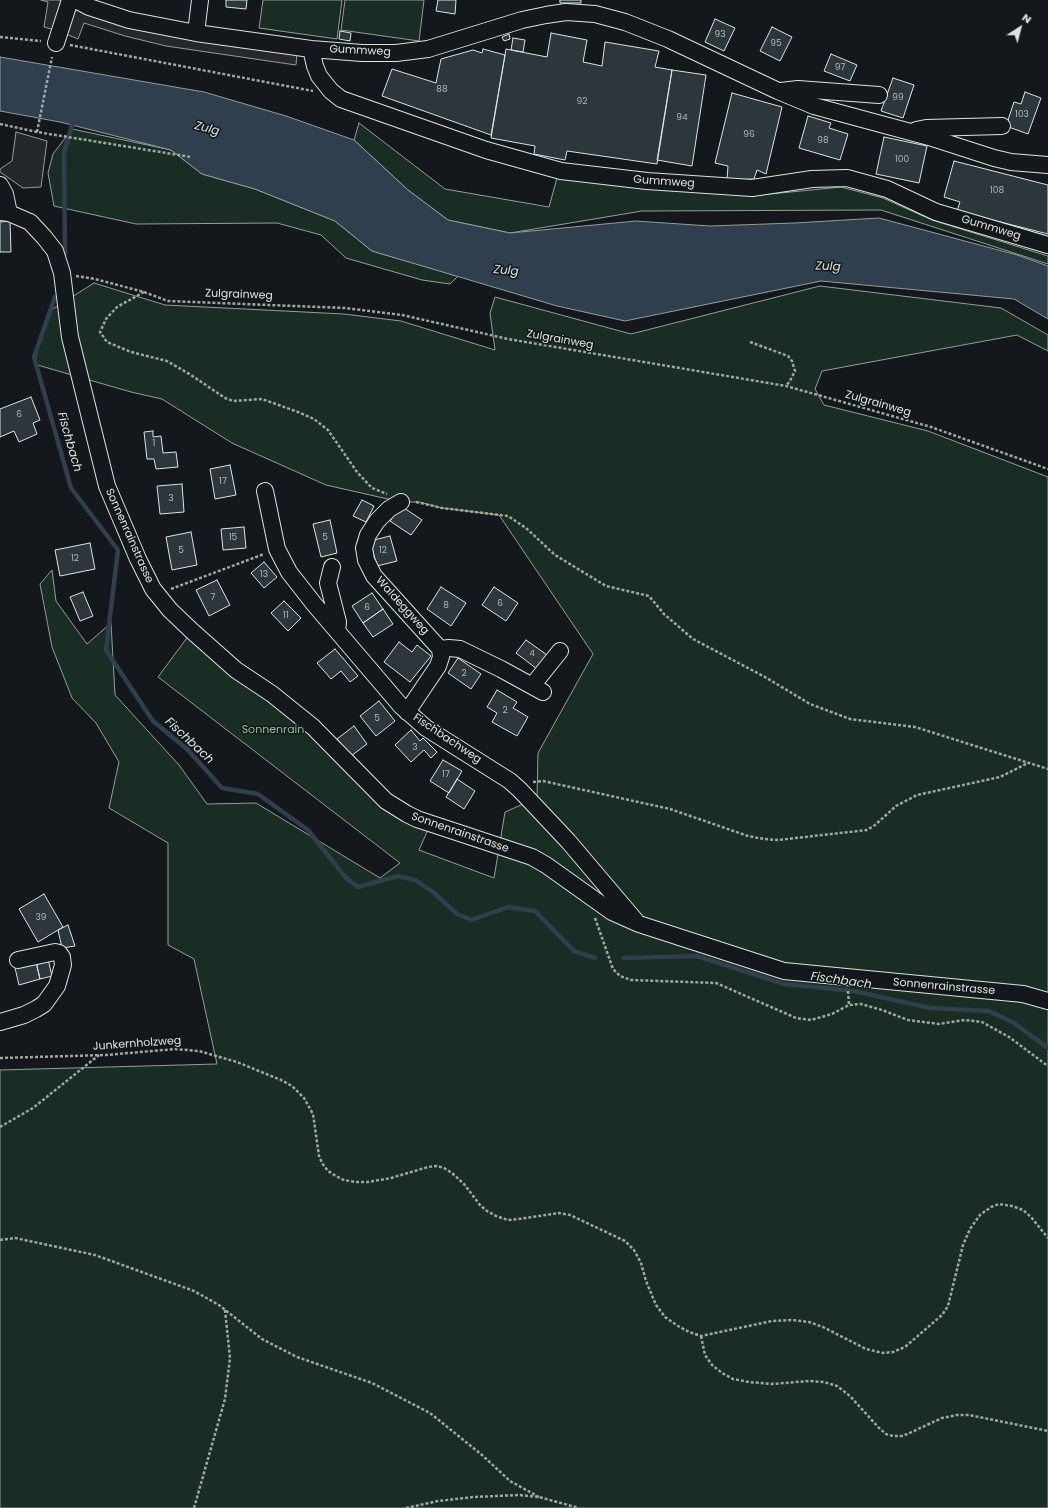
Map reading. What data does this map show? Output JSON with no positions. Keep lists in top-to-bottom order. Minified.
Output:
{"streets":{"street":["Gummweg","Sonnenrainstrasse","Waldeggweg","Fischbachweg"],"path":["Zulgrainweg","Junkernholzweg"]},"crossings":[["Zulgrainweg","Sonnenrainstrasse"],["Sonnenrainstrasse","Fischbachweg"]],"water":["Zulg","Fischbach"],"parks":["Sonnenrain"],"house_numbers":["93","95","97","88","99","92","103","94","96","98","100","108","6","1","17","3","15","5","5","12","12","13","7","6","8","6","11","4","2","2","5","3","17","39"],"north":"top right"}
